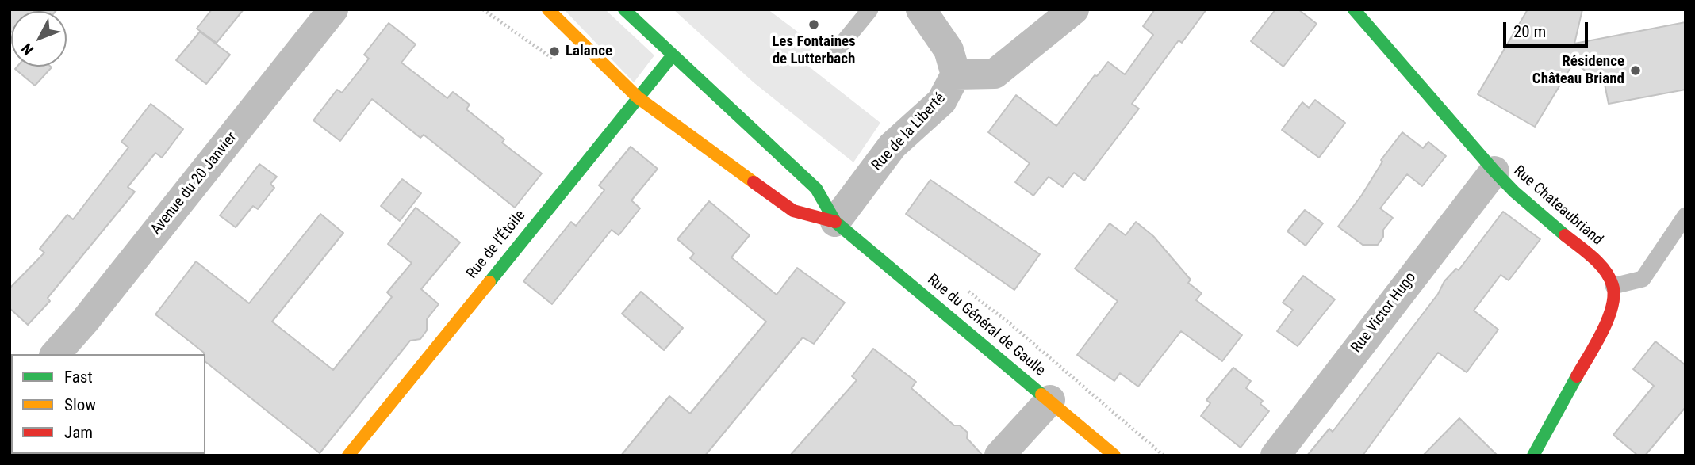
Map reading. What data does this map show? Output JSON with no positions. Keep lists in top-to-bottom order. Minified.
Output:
{"streets":{"street":["Rue de la Liberté","Avenue du 20 Janvier","Rue Chateaubriand","Rue de l'Étoile","Rue Victor Hugo","Rue du Général de Gaulle"]},"crossings":[["Rue de la Liberté","Rue du Général de Gaulle"],["Rue Chateaubriand","Rue Victor Hugo"],["Rue de l'Étoile","Rue du Général de Gaulle"]],"places":["Les Fontaines de Lutterbach","Lalance","Résidence Château Briand"],"legend":["Fast","Slow","Jam"],"scale_bar":"20 m","north":"bottom left"}
